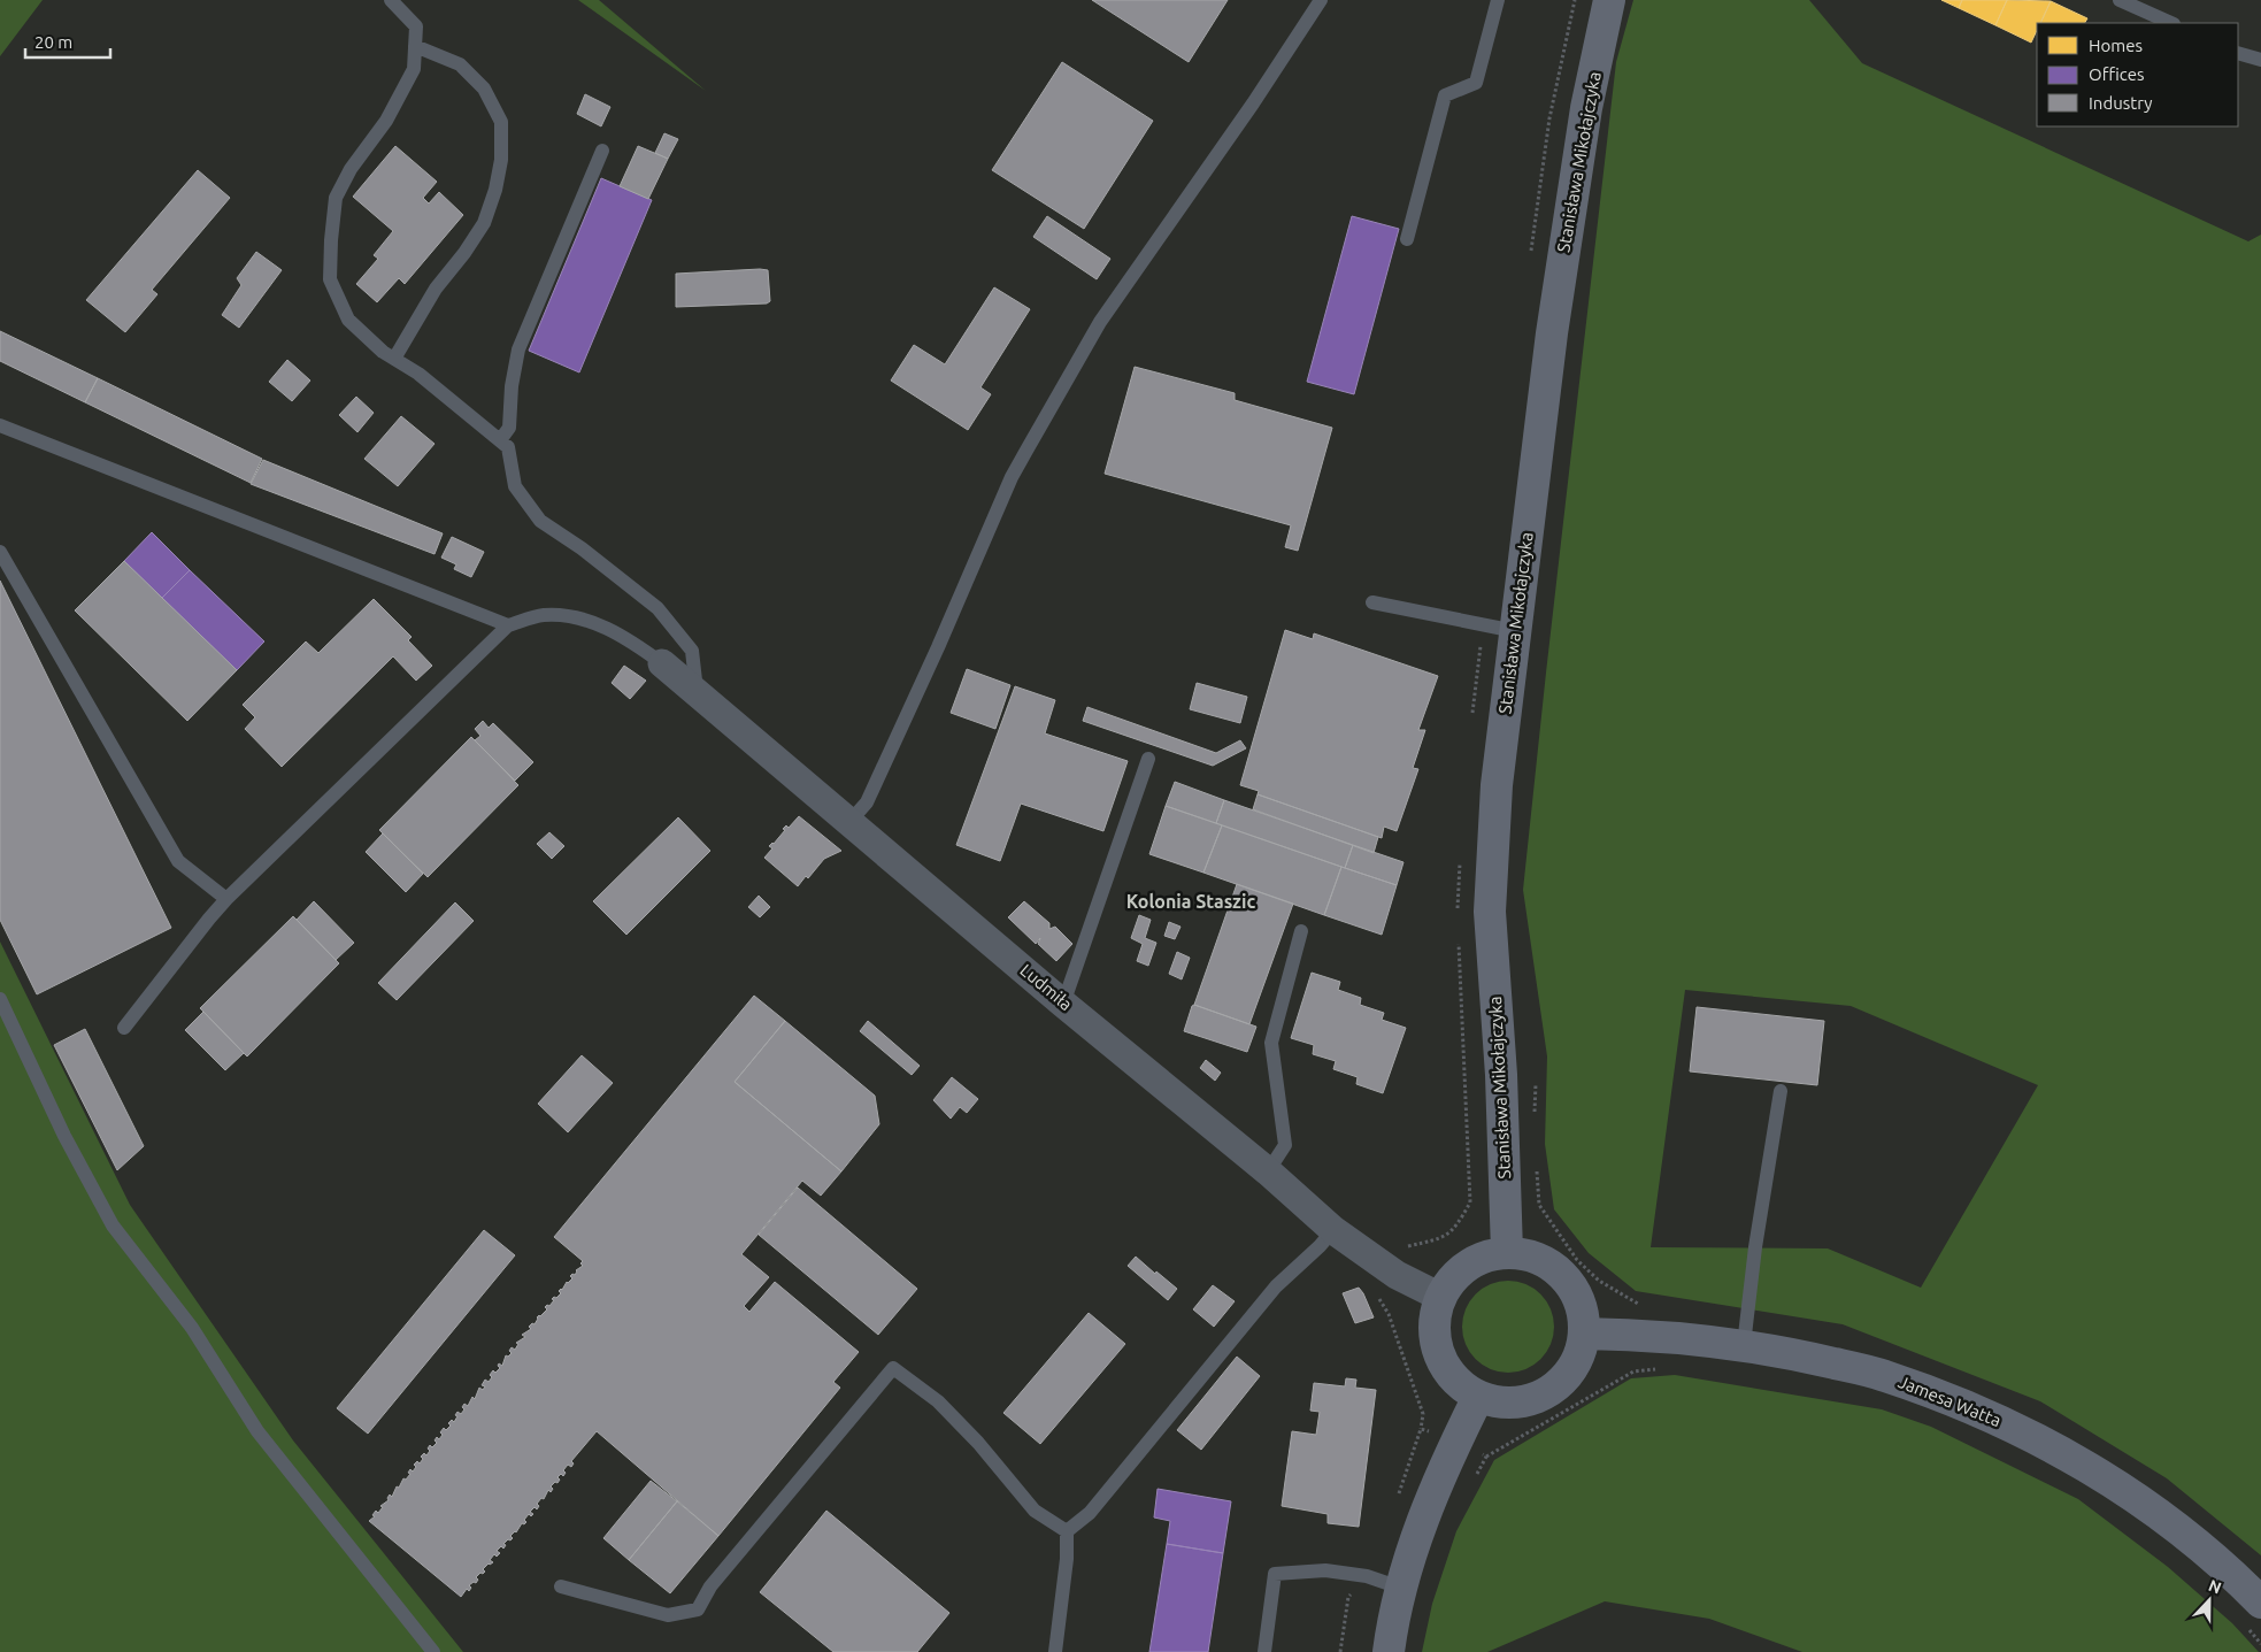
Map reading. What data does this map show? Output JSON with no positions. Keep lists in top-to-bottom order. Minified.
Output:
{"streets":{"street":["Stanisława Mikołajczyka","Ludmiła","Jamesa Watta"]},"crossings":[["Stanisława Mikołajczyka","Ludmiła"],["Stanisława Mikołajczyka","Jamesa Watta"],["Ludmiła","Jamesa Watta"]],"districts":["Kolonia Staszic"],"legend":["Homes","Offices","Industry"],"scale_bar":"20 m","north":"top"}
